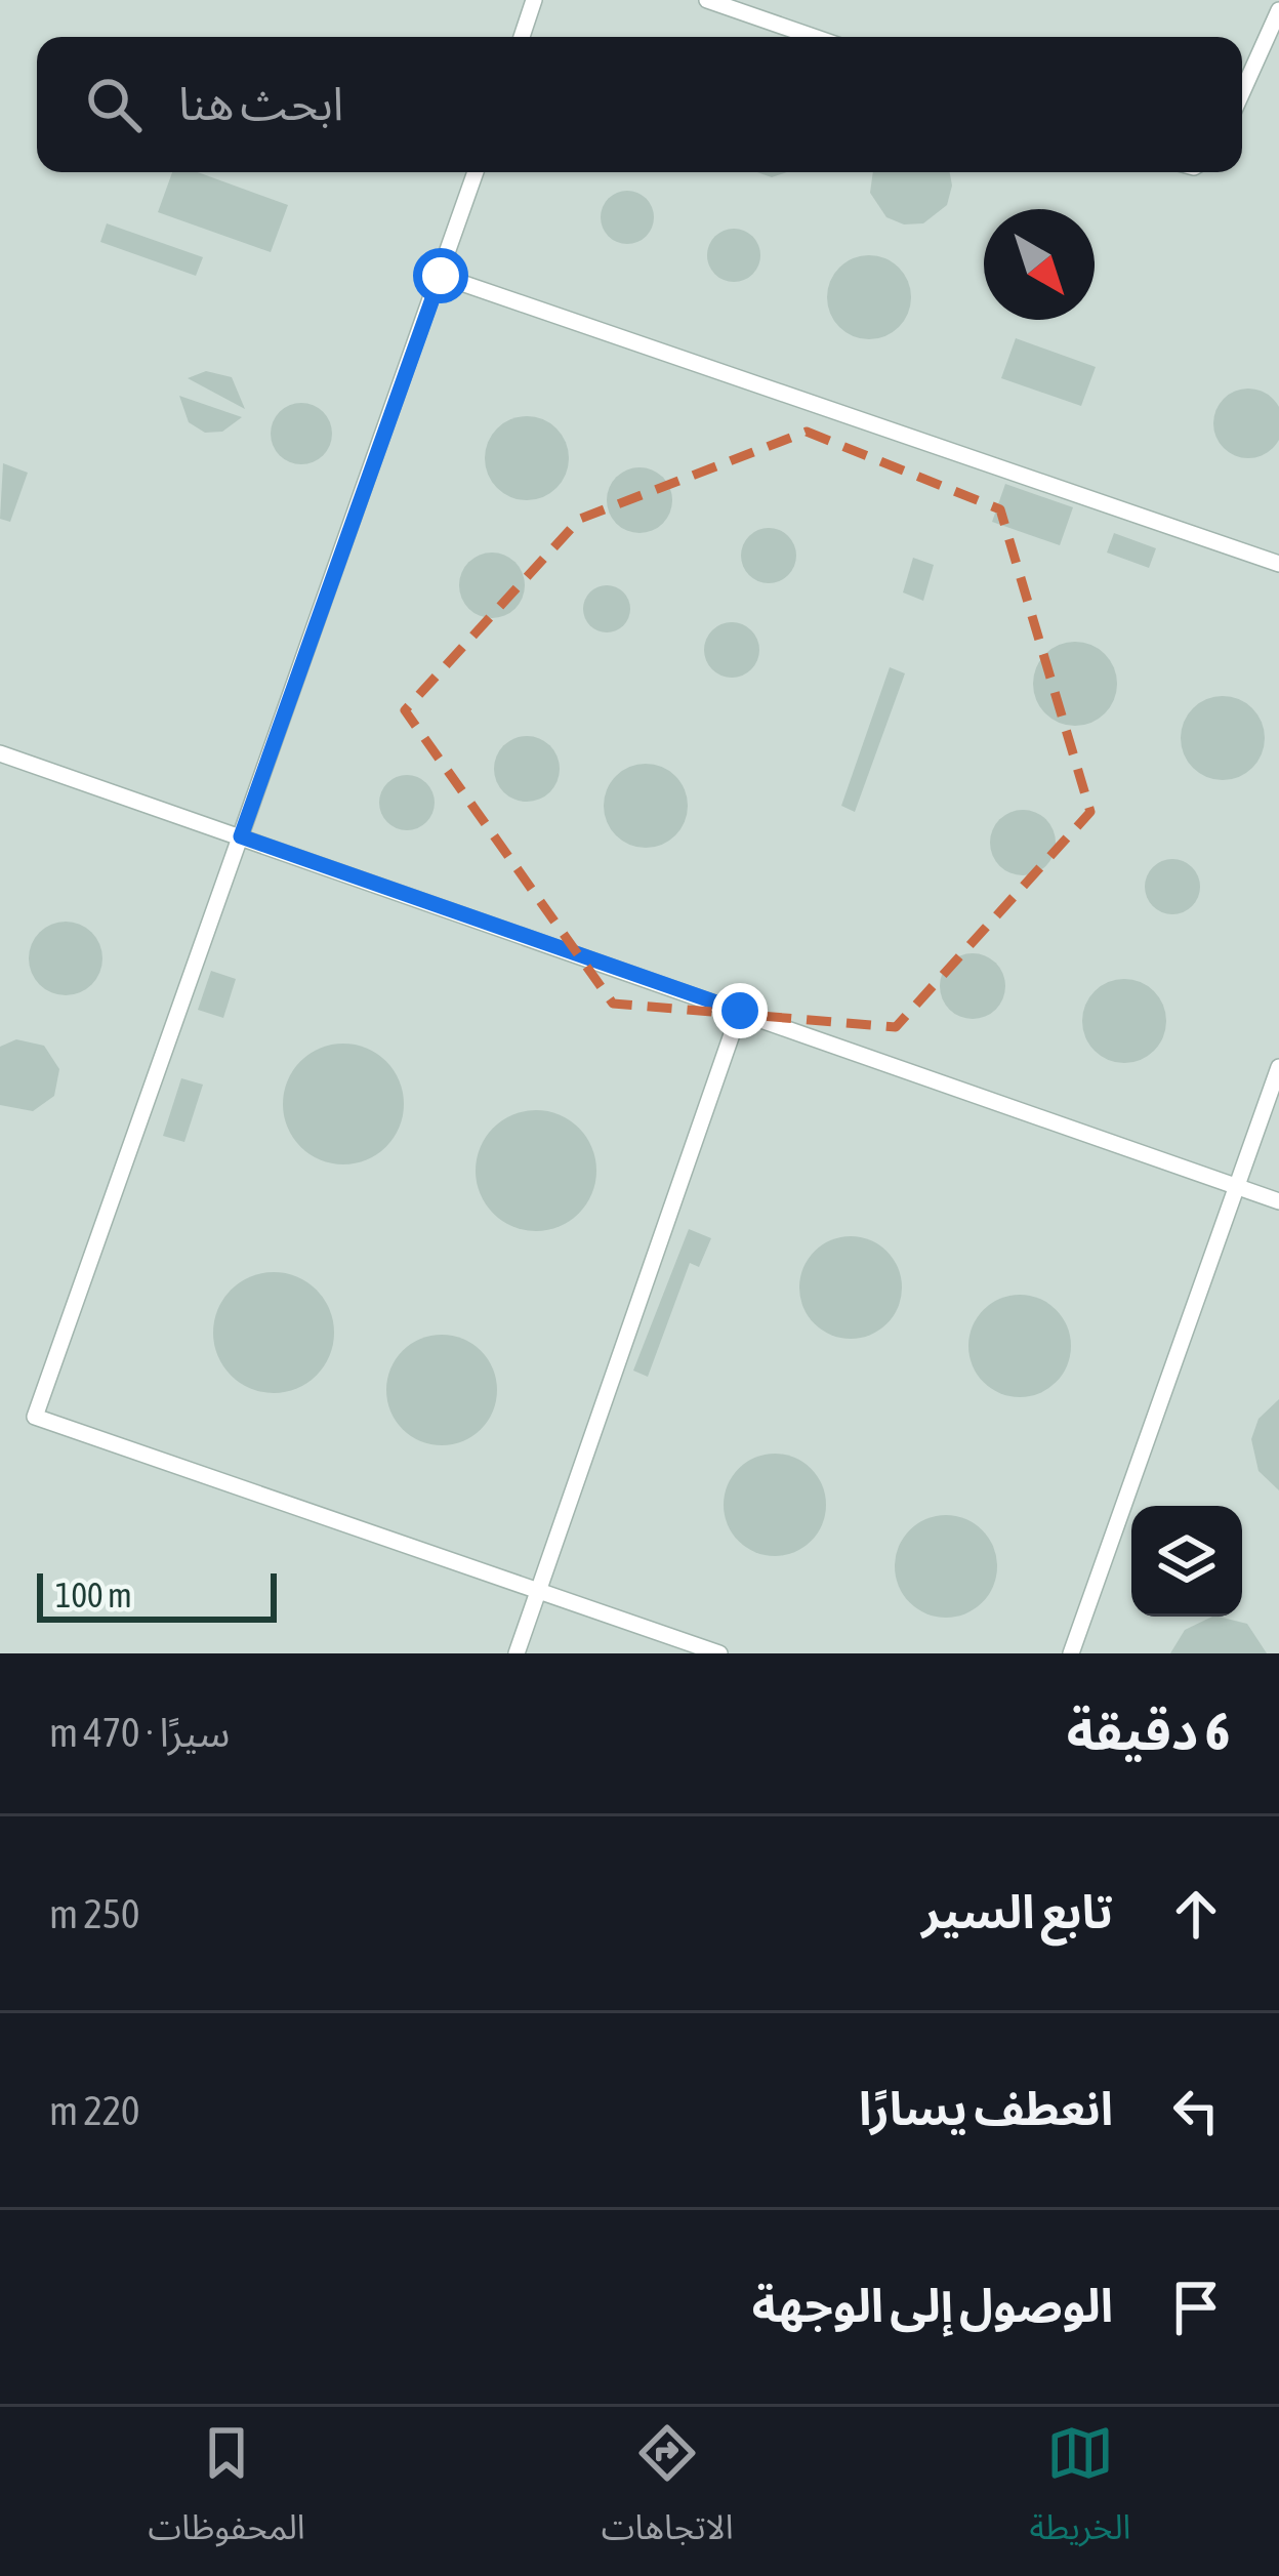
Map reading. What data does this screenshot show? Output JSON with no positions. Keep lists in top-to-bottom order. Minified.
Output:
{"scale_bar":"100 m","north":"bottom right","page":{"search":"ابحث هنا","scale":"100 m","heading":["6 دقيقة","سيرًا · 470 m"],"list":[["تابع السير","250 m"],["انعطف يسارًا","220 m"],"الوصول إلى الوجهة"],"nav":["الخريطة","الاتجاهات","المحفوظات"]}}
